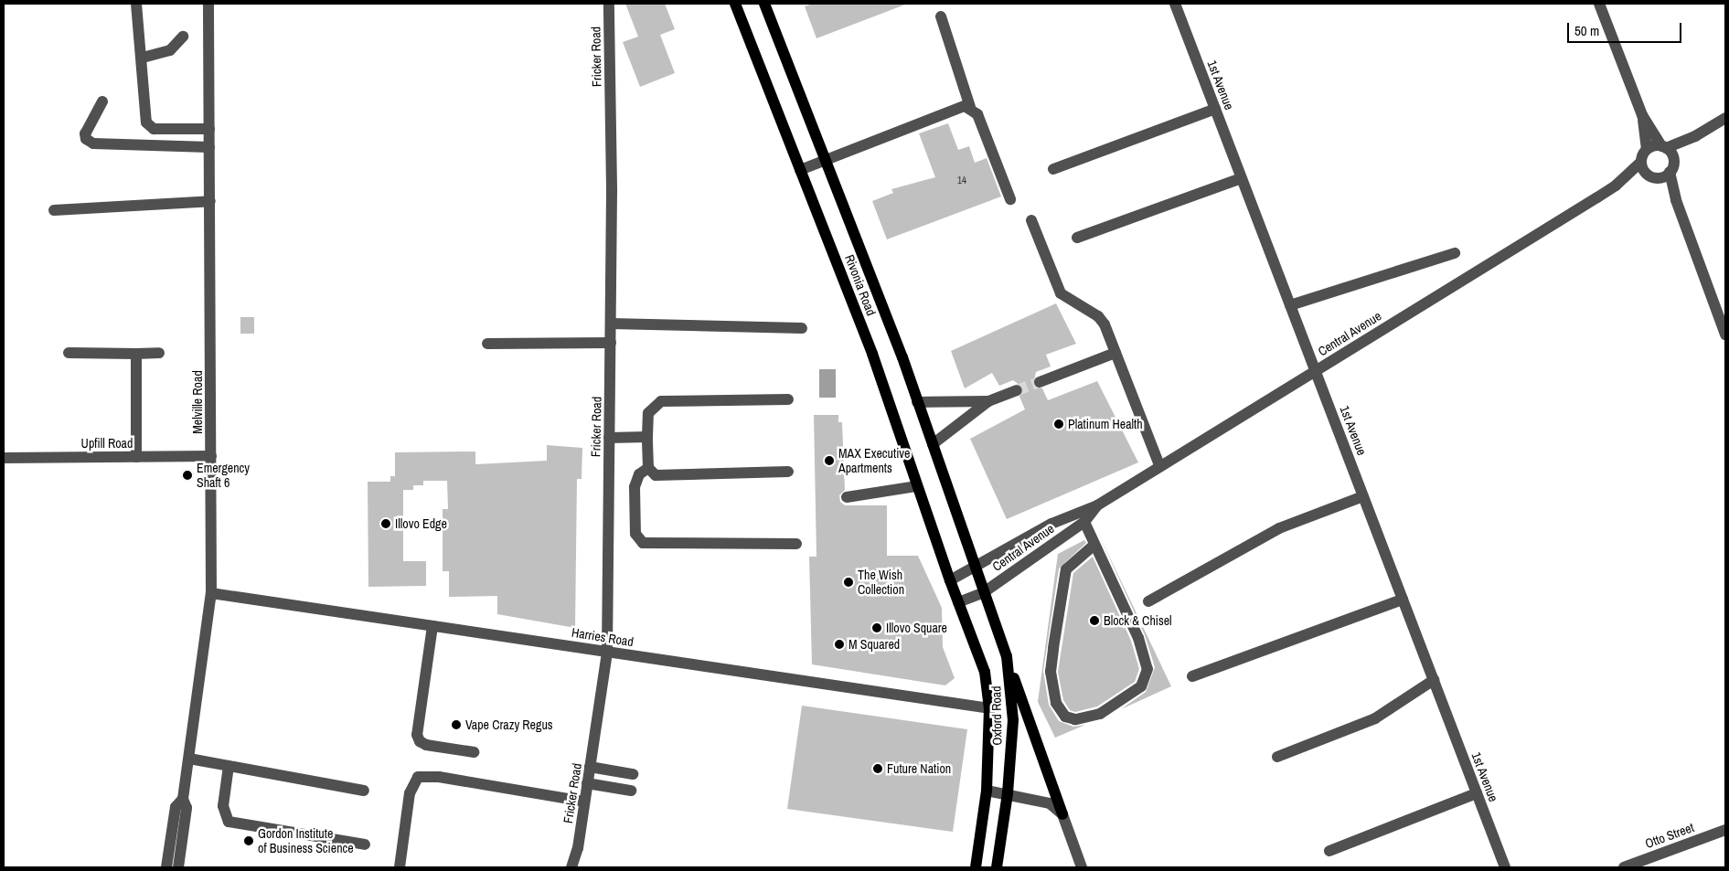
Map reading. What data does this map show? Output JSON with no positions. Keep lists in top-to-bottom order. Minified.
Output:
{"streets":{"main road":["Rivonia Road","Oxford Road"],"street":["Fricker Road","1st Avenue","Central Avenue","Melville Road","Upfill Road","Harries Road","Otto Street"]},"crossings":[["Fricker Road","Harries Road"],["1st Avenue","Central Avenue"],["Rivonia Road","Central Avenue"],["Rivonia Road","Oxford Road"],["Central Avenue","Oxford Road"],["Melville Road","Upfill Road"],["Melville Road","Harries Road"],["Harries Road","Oxford Road"]],"places":["Platinum Health","MAX Executive Apartments","Emergency Shaft 6","Illovo Edge","The Wish Collection","Block & Chisel","Illovo Square","M Squared","Vape Crazy Regus","Future Nation","Gordon Institute of Business Science"],"house_numbers":["14"],"scale_bar":"50 m"}
